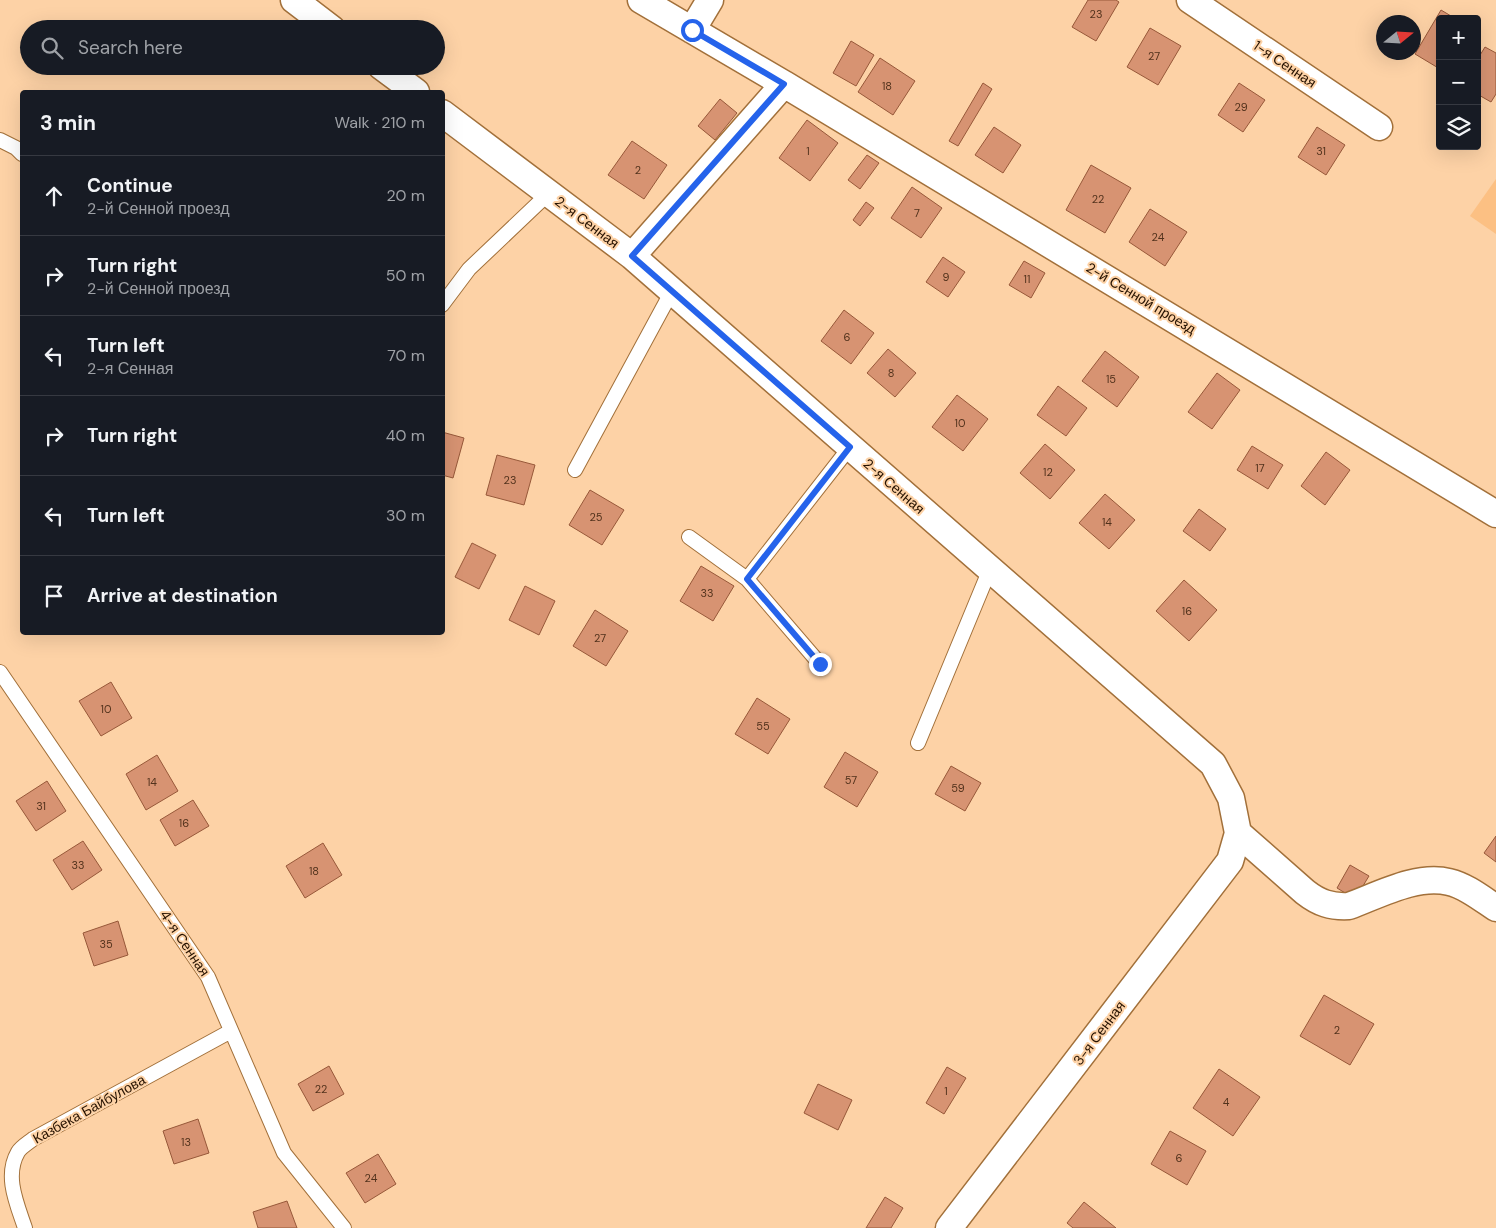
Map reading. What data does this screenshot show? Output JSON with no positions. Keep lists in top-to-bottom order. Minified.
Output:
{"streets":{"street":["1-я Сенная","2-я Сенная","2-й Сенной проезд","3-я Сенная"],"lane":["4-я Сенная","Казбека Байбулова"]},"crossings":[["2-я Сенная","3-я Сенная"],["4-я Сенная","Казбека Байбулова"]],"house_numbers":["23","27","18","29","1","31","2","22","7","24","9","11","6","8","15","10","17","12","23","25","14","33","16","27","10","55","57","14","59","31","16","33","18","35","2","22","1","4","13","6","24"],"north":"right","page":{"map_buttons":["+","−"],"search":"Search here","heading":["3 min","Walk · 210 m"],"list":[["Continue","2-й Сенной проезд","20 m"],["Turn right","2-й Сенной проезд","50 m"],["Turn left","2-я Сенная","70 m"],["Turn right","40 m"],["Turn left","30 m"],"Arrive at destination"]}}
